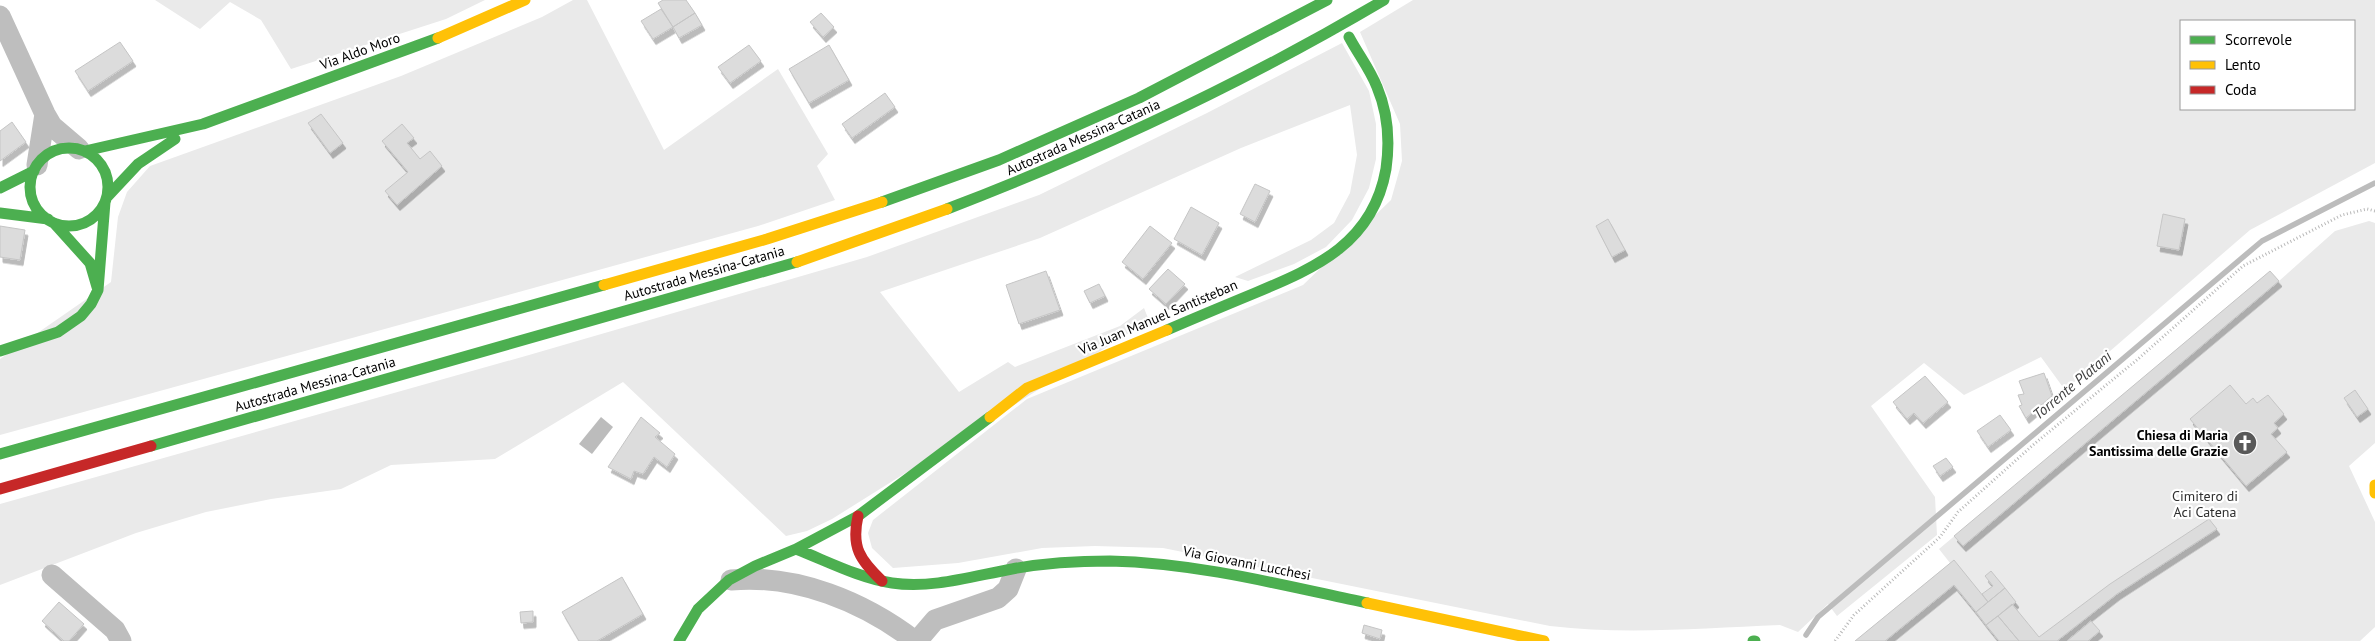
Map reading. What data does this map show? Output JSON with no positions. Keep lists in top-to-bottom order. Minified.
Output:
{"streets":{"main road":["Via Aldo Moro","Autostrada Messina-Catania","Via Juan Manuel Santisteban","Via Giovanni Lucchesi"]},"crossings":[["Via Juan Manuel Santisteban","Via Giovanni Lucchesi"]],"water":["Torrente Platani"],"parks":["Cimitero di Aci Catena"],"places":{"church":["Chiesa di Maria Santissima delle Grazie"]},"legend":["Scorrevole","Lento","Coda"]}
